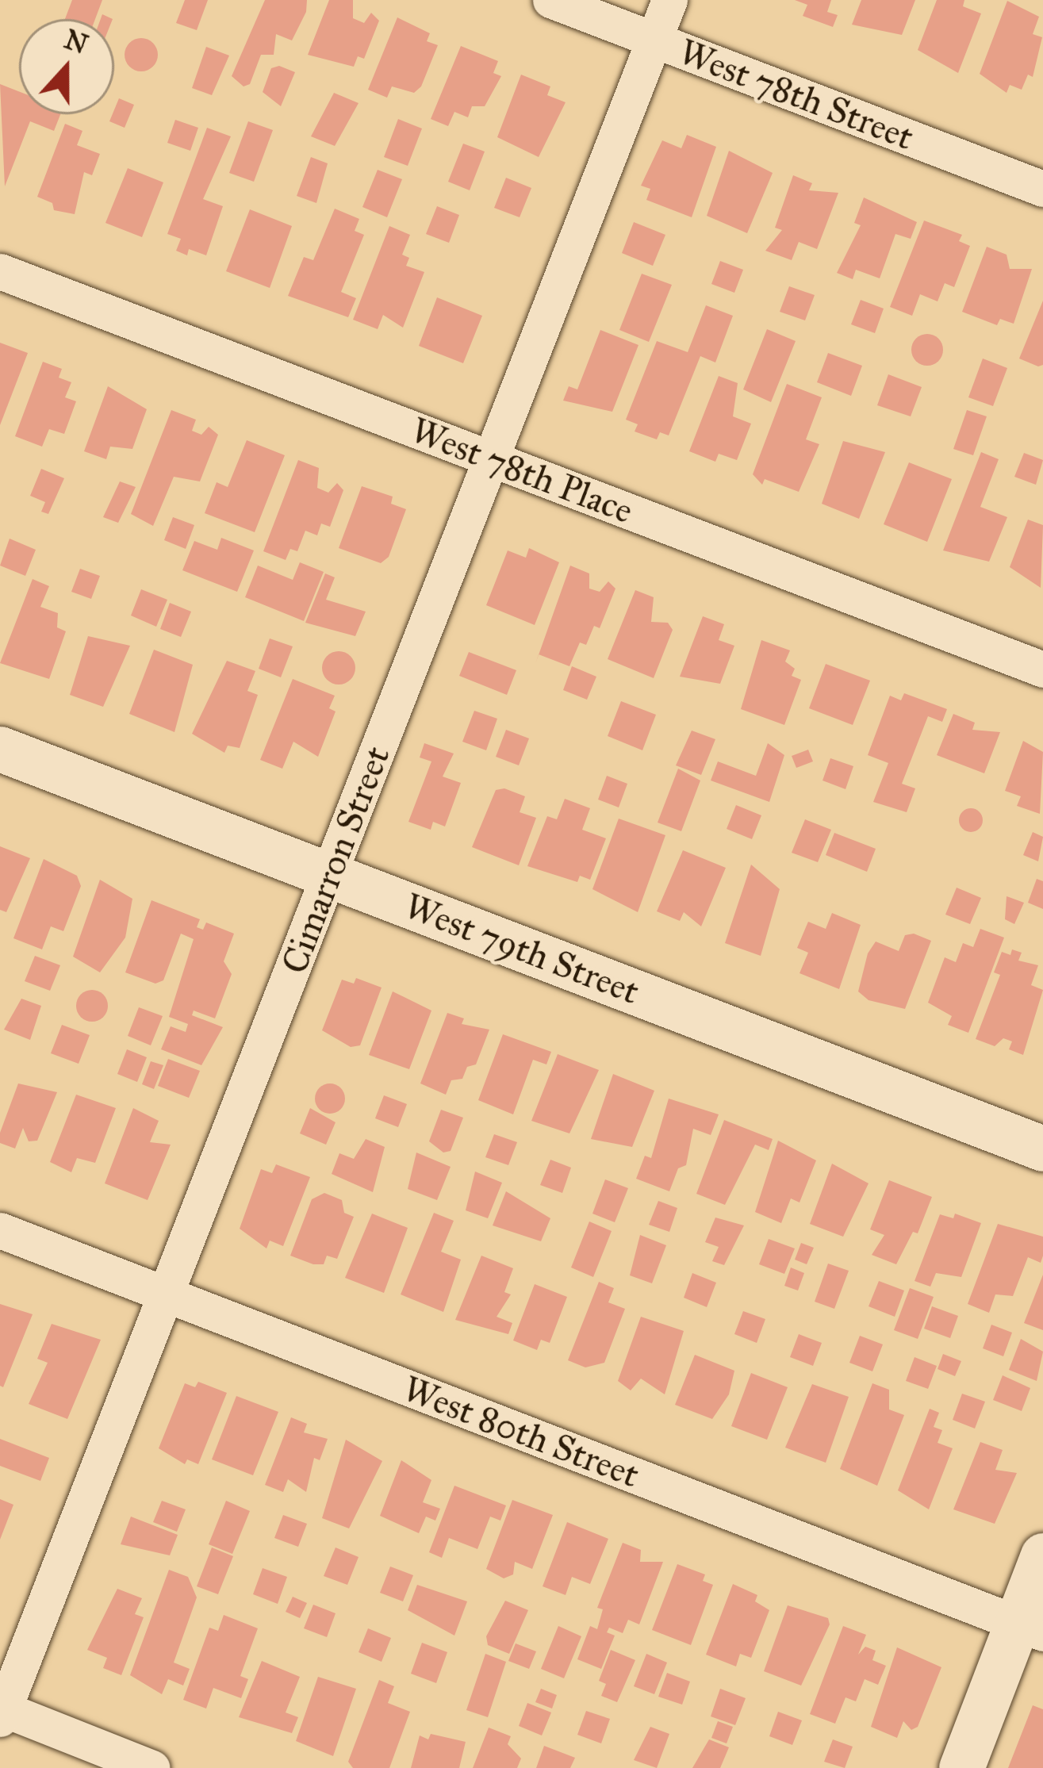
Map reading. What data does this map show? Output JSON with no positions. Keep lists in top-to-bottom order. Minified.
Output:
{"streets":{"street":["West 78th Street","West 78th Place","Cimarron Street","West 79th Street","West 80th Street"]},"crossings":[["West 78th Street","Cimarron Street"],["West 78th Place","Cimarron Street"],["Cimarron Street","West 79th Street"],["Cimarron Street","West 80th Street"]],"north":"top"}
